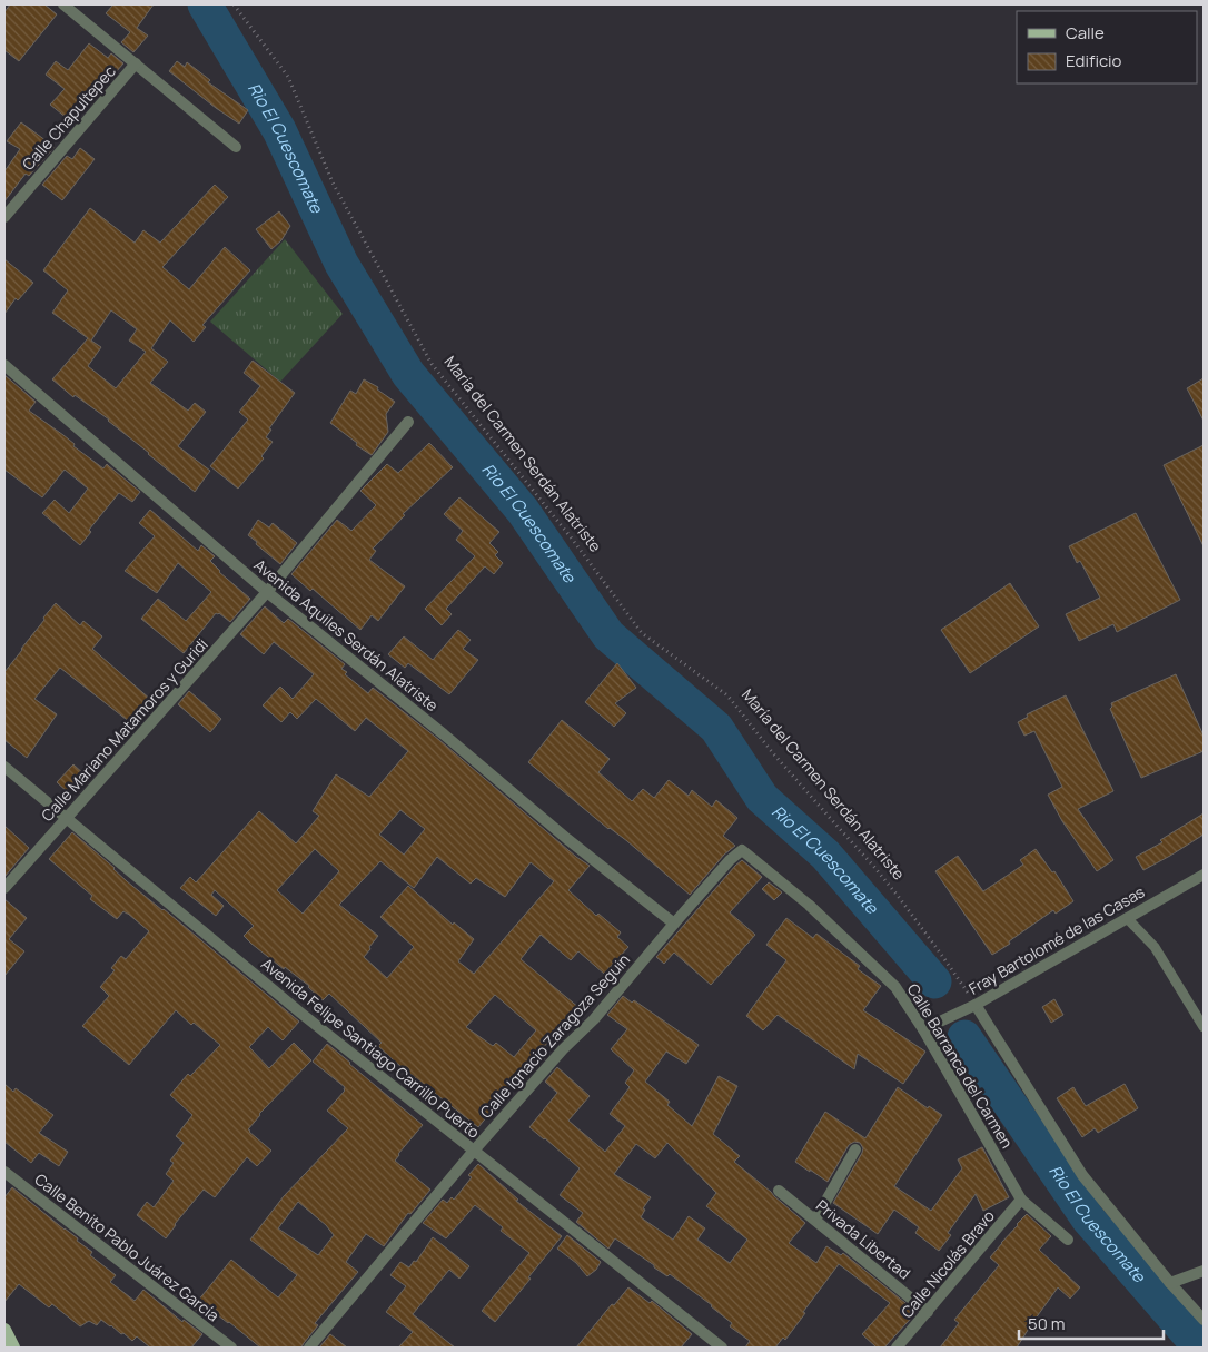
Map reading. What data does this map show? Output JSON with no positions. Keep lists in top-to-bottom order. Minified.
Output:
{"streets":{"street":["Calle Chapultepec","Avenida Aquiles Serdán Alatriste","Calle Mariano Matamoros y Guridi","Fray Bartolomé de las Casas","Calle Ignacio Zaragoza Seguin","Avenida Felipe Santiago Carrillo Puerto","Calle Barranca del Carmen","Privada Libertad","Calle Benito Pablo Juárez García","Calle Nicolás Bravo"],"path":["María del Carmen Serdán Alatriste"]},"crossings":[["María del Carmen Serdán Alatriste","Fray Bartolomé de las Casas"],["Avenida Aquiles Serdán Alatriste","Calle Mariano Matamoros y Guridi"],["Avenida Aquiles Serdán Alatriste","Calle Ignacio Zaragoza Seguin"],["Calle Mariano Matamoros y Guridi","Avenida Felipe Santiago Carrillo Puerto"],["Fray Bartolomé de las Casas","Calle Barranca del Carmen"],["Calle Ignacio Zaragoza Seguin","Avenida Felipe Santiago Carrillo Puerto"],["Calle Ignacio Zaragoza Seguin","Calle Barranca del Carmen"],["Calle Barranca del Carmen","Calle Nicolás Bravo"],["Privada Libertad","Calle Nicolás Bravo"]],"water":["Rio El Cuescomate"],"legend":["Calle","Edificio"],"scale_bar":"50 m"}
